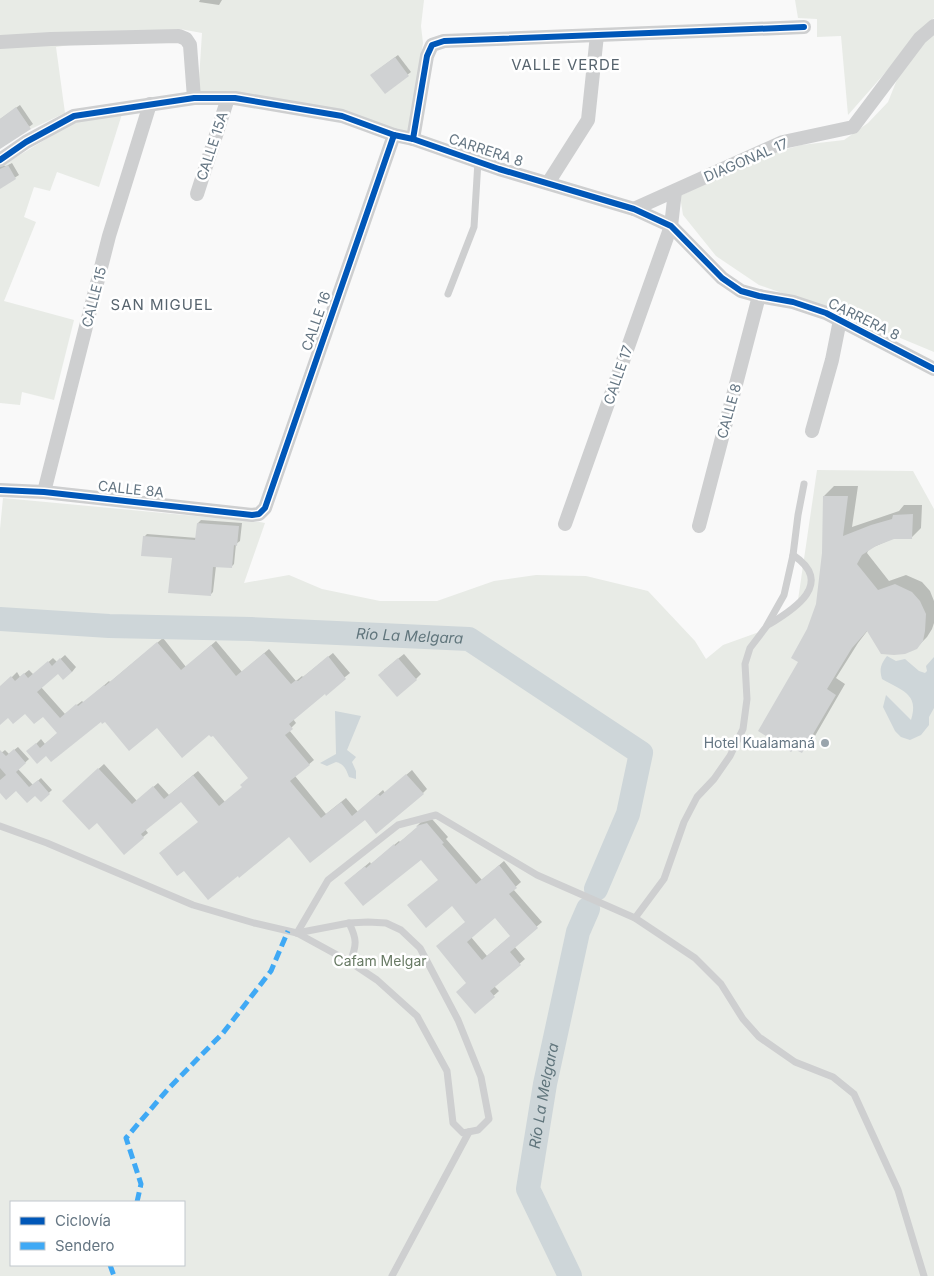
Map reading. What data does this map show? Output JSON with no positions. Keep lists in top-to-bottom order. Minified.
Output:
{"streets":{"street":["CALLE 15A","CARRERA 8","DIAGONAL 17","CALLE 15","CALLE 16","CALLE 17","CALLE 8","CALLE 8A"]},"crossings":[["CALLE 15A","CARRERA 8"],["CARRERA 8","DIAGONAL 17"],["CARRERA 8","CALLE 15"],["CARRERA 8","CALLE 16"],["CARRERA 8","CALLE 17"],["CARRERA 8","CALLE 8"],["DIAGONAL 17","CALLE 17"],["CALLE 15","CALLE 8A"],["CALLE 16","CALLE 8A"]],"districts":["VALLE VERDE","SAN MIGUEL"],"water":["Río La Melgara"],"parks":["Cafam Melgar"],"places":["Hotel Kualamaná"],"legend":["Ciclovía","Sendero"]}
